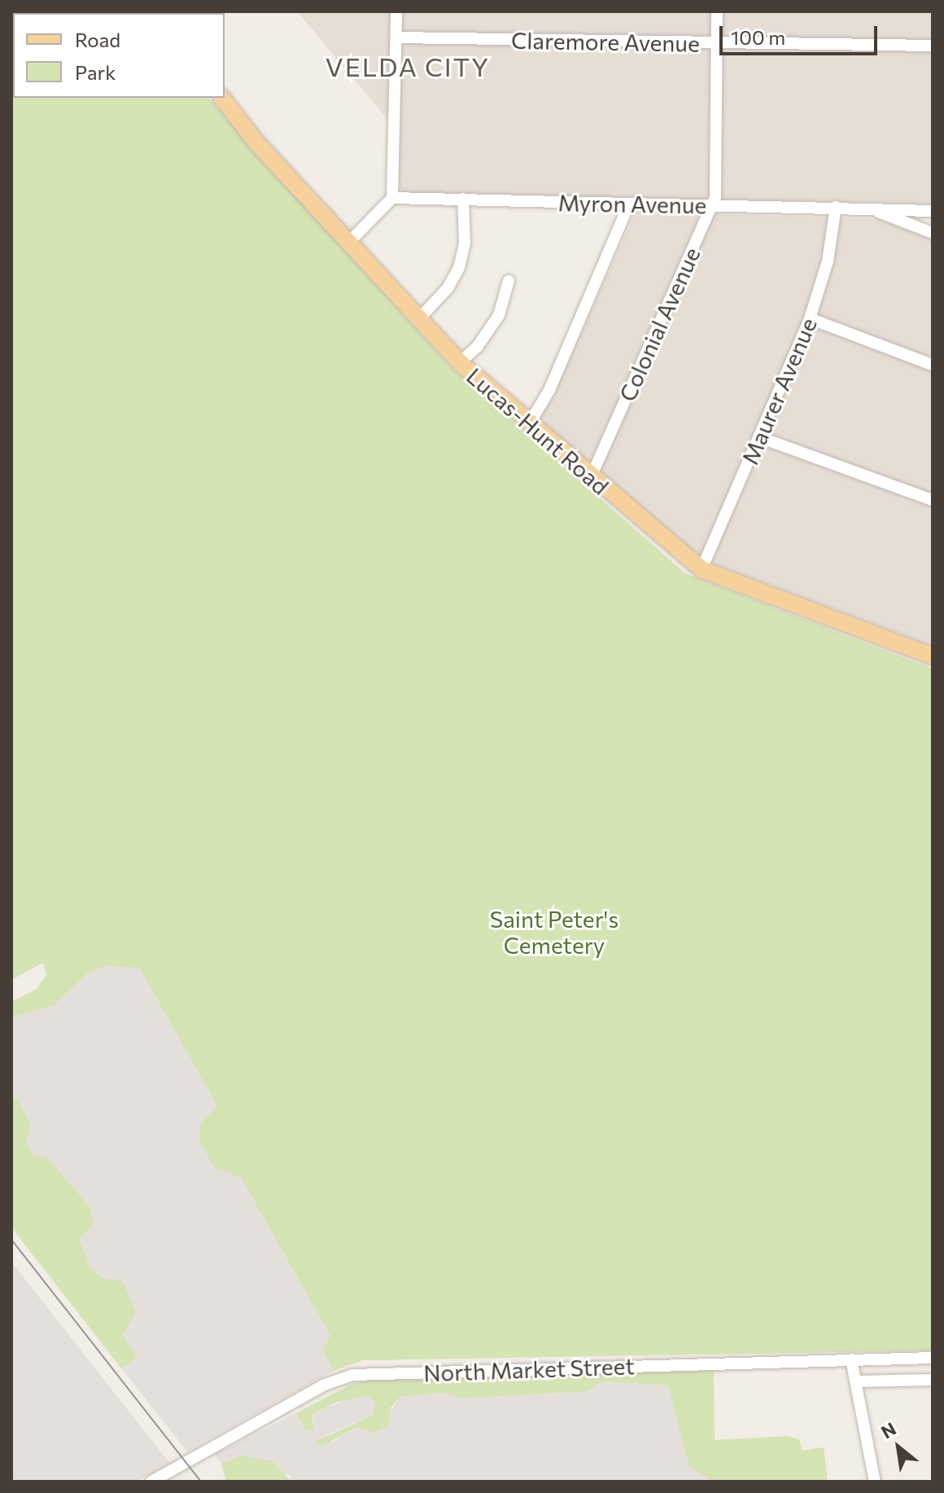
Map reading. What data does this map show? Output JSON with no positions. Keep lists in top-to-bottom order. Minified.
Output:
{"streets":{"main road":["Lucas-Hunt Road"],"street":["Claremore Avenue","Myron Avenue","Colonial Avenue","Maurer Avenue","North Market Street"]},"crossings":[["Claremore Avenue","Colonial Avenue"],["Myron Avenue","Colonial Avenue"],["Myron Avenue","Maurer Avenue"],["Colonial Avenue","Lucas-Hunt Road"],["Maurer Avenue","Lucas-Hunt Road"]],"districts":["VELDA CITY"],"parks":["Saint Peter's Cemetery"],"legend":["Road","Park"],"scale_bar":"100 m","north":"top left"}
